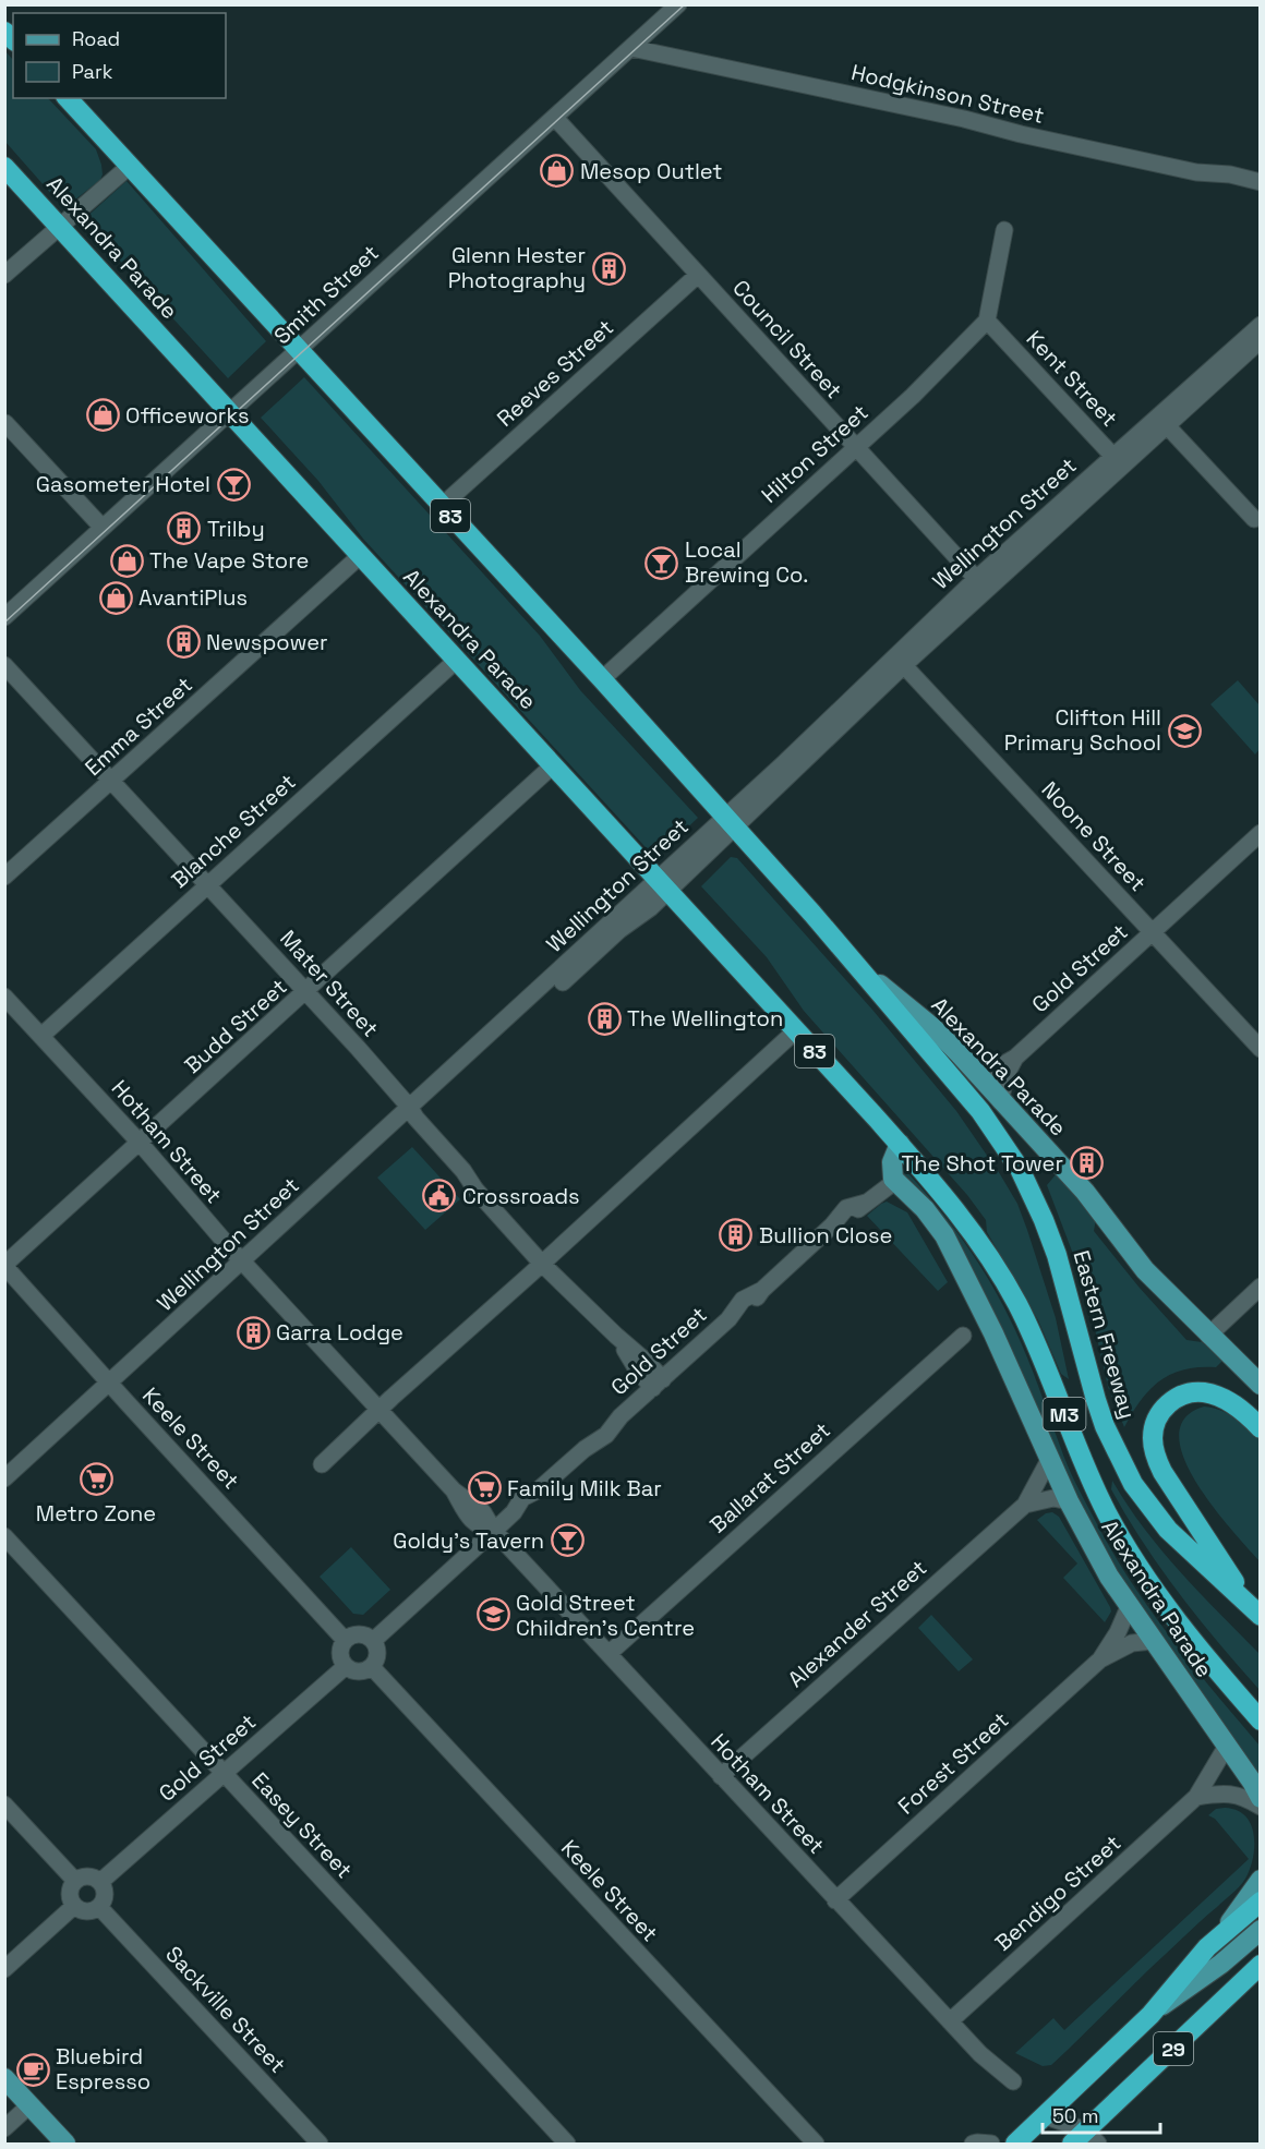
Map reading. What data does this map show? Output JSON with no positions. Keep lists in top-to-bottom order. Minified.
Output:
{"streets":{"highway":["Alexandra Parade","83","Eastern Freeway","M3","29"],"street":["Hodgkinson Street","Smith Street","Council Street","Reeves Street","Kent Street","Hilton Street","Wellington Street","Emma Street","Blanche Street","Noone Street","Gold Street","Mater Street","Budd Street","Hotham Street","Keele Street","Ballarat Street","Alexander Street","Forest Street","Easey Street","Bendigo Street","Sackville Street"]},"crossings":[["Hodgkinson Street","Smith Street"],["Alexandra Parade","Smith Street"],["Alexandra Parade","Reeves Street"],["Alexandra Parade","Hilton Street"],["Alexandra Parade","Wellington Street"],["Alexandra Parade","Emma Street"],["Alexandra Parade","Blanche Street"],["Alexandra Parade","Gold Street"],["Alexandra Parade","Budd Street"],["Alexandra Parade","Eastern Freeway"],["Alexandra Parade","Alexander Street"],["Alexandra Parade","Forest Street"],["Alexandra Parade","Bendigo Street"],["Smith Street","Council Street"],["Council Street","Reeves Street"],["Council Street","Hilton Street"],["Council Street","Wellington Street"],["Kent Street","Hilton Street"],["Kent Street","Wellington Street"],["Wellington Street","Noone Street"],["Wellington Street","Mater Street"],["Wellington Street","Hotham Street"],["Wellington Street","Keele Street"],["Emma Street","Mater Street"],["Blanche Street","Mater Street"],["Blanche Street","Hotham Street"],["Noone Street","Gold Street"],["Gold Street","Mater Street"],["Gold Street","Hotham Street"],["Gold Street","Keele Street"],["Gold Street","Easey Street"],["Gold Street","Sackville Street"],["Mater Street","Budd Street"],["Budd Street","Hotham Street"],["Budd Street","Keele Street"],["Hotham Street","Ballarat Street"],["Hotham Street","Alexander Street"],["Hotham Street","Forest Street"],["Hotham Street","Bendigo Street"]],"places":{"shop":["Mesop Outlet","Officeworks","The Vape Store","AvantiPlus"],"building":["Glenn Hester Photography","Trilby","Newspower","The Wellington","The Shot Tower","Bullion Close","Garra Lodge"],"bar":["Gasometer Hotel","Local Brewing Co.","Goldy's Tavern"],"school or university":["Clifton Hill Primary School","Gold Street Children's Centre"],"public building":["Crossroads"],"supermarket":["Metro Zone","Family Milk Bar"],"cafe":["Bluebird Espresso"]},"legend":["Road","Park"],"scale_bar":"50 m"}
